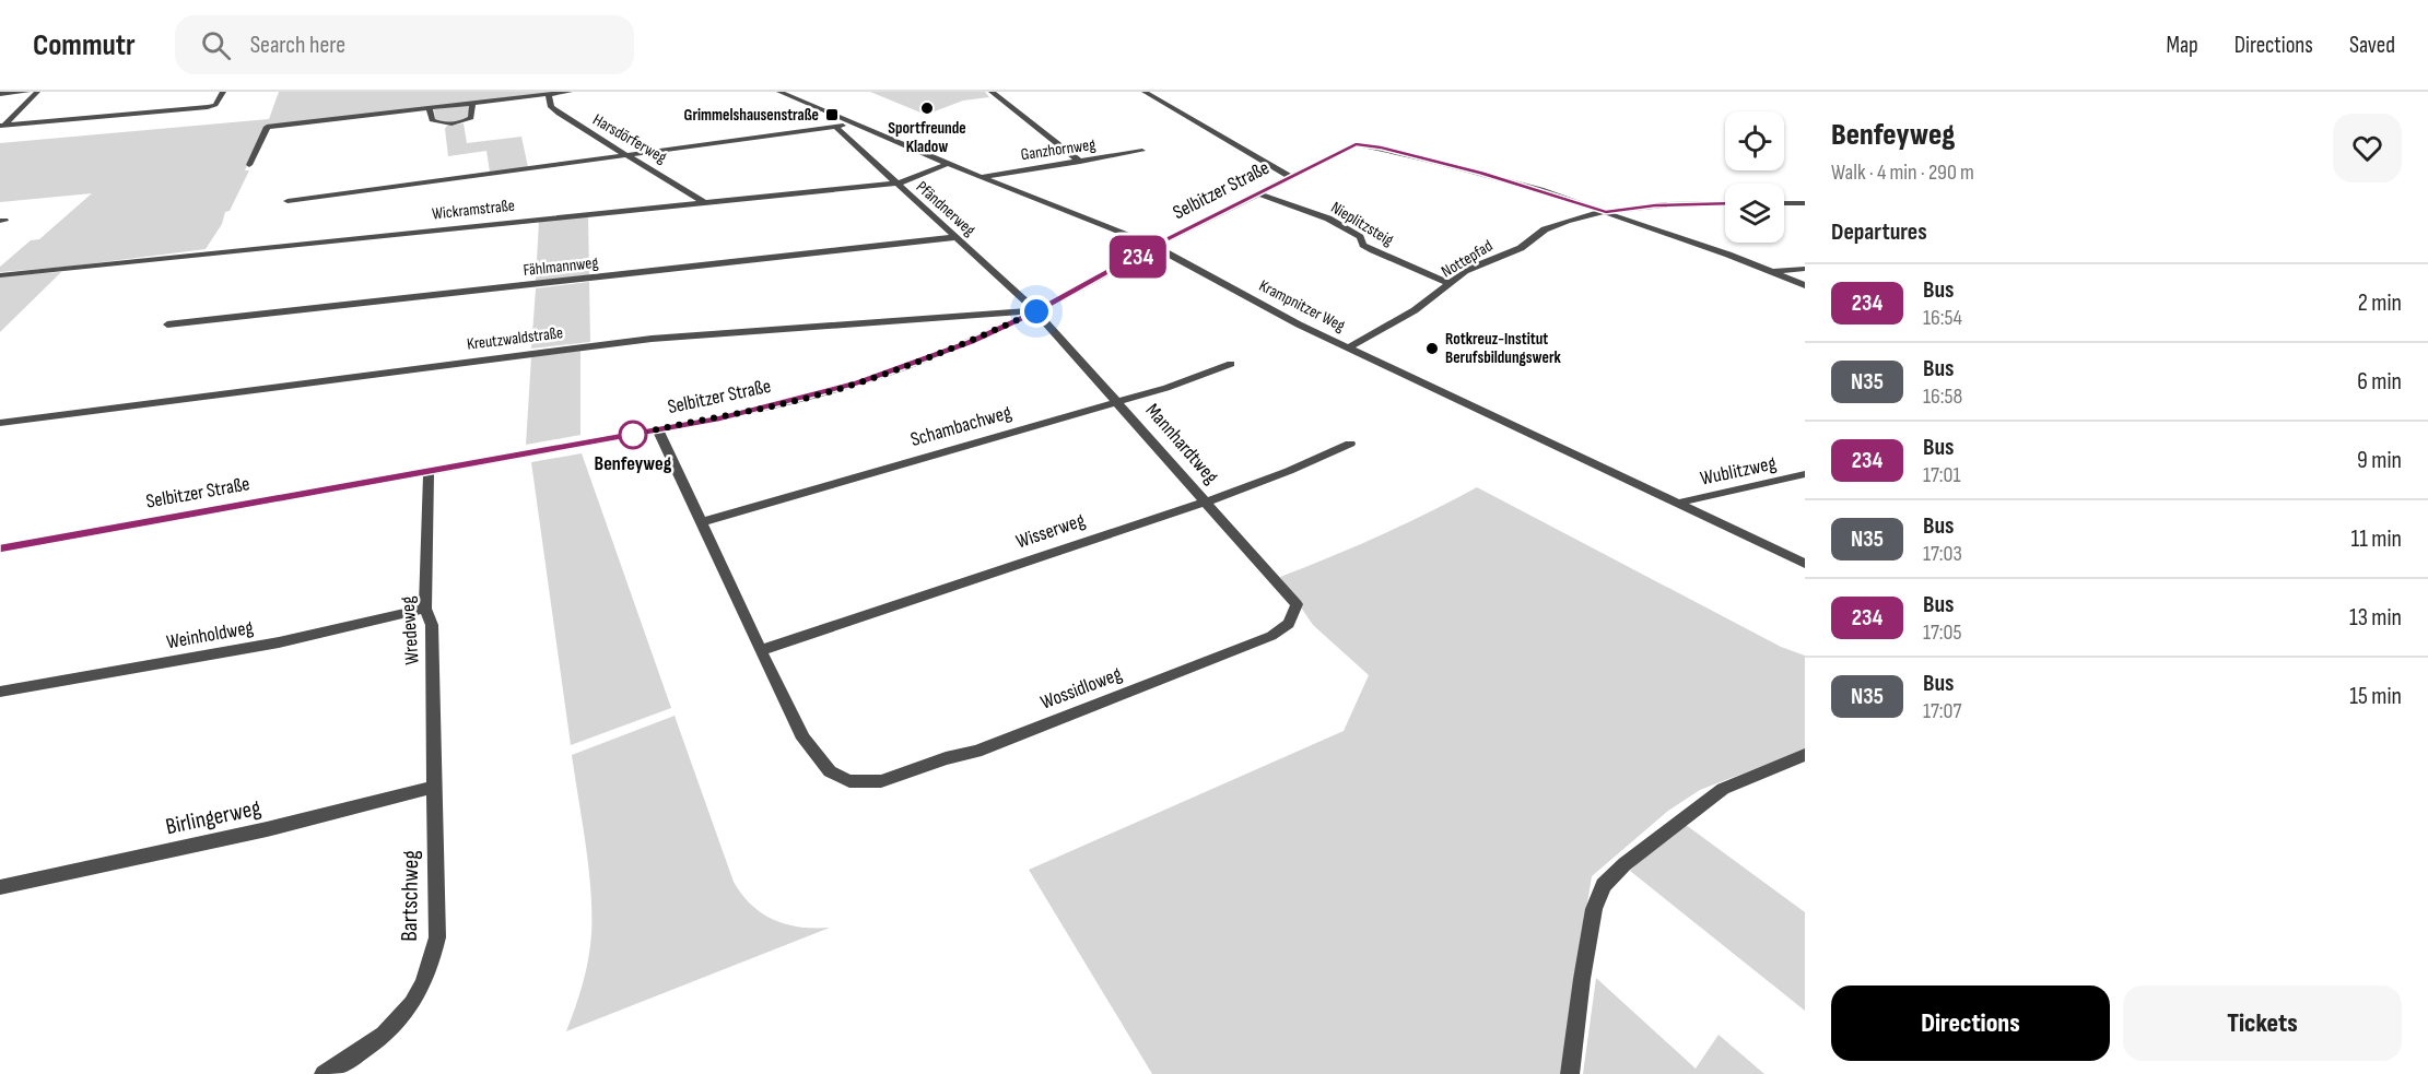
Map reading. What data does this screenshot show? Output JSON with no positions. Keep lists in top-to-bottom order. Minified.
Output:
{"streets":{"street":["Harsdörferweg","Ganzhornweg","Selbitzer Straße","Pfändnerweg","Wickramstraße","Nieplitzsteig","Nottepfad","Fählmannweg","Krampnitzer Weg","Kreutzwaldstraße","Schambachweg","Mannhardtweg","Wublitzweg","Wisserweg","Wredeweg","Weinholdweg","Wossidloweg","Birlingerweg","Bartschweg"]},"crossings":[["Harsdörferweg","Wickramstraße"],["Ganzhornweg","Krampnitzer Weg"],["Selbitzer Straße","Pfändnerweg"],["Selbitzer Straße","Nieplitzsteig"],["Selbitzer Straße","Nottepfad"],["Selbitzer Straße","Krampnitzer Weg"],["Selbitzer Straße","Kreutzwaldstraße"],["Selbitzer Straße","Mannhardtweg"],["Selbitzer Straße","Wredeweg"],["Pfändnerweg","Wickramstraße"],["Pfändnerweg","Fählmannweg"],["Pfändnerweg","Kreutzwaldstraße"],["Pfändnerweg","Mannhardtweg"],["Wickramstraße","Krampnitzer Weg"],["Nieplitzsteig","Nottepfad"],["Nottepfad","Krampnitzer Weg"],["Krampnitzer Weg","Wublitzweg"],["Kreutzwaldstraße","Mannhardtweg"],["Schambachweg","Mannhardtweg"],["Mannhardtweg","Wisserweg"],["Mannhardtweg","Wossidloweg"],["Wisserweg","Wossidloweg"],["Wredeweg","Weinholdweg"],["Wredeweg","Birlingerweg"],["Wredeweg","Bartschweg"],["Birlingerweg","Bartschweg"]],"places":{"other":["Sportfreunde Kladow","Rotkreuz-Institut Berufsbildungswerk","Benfeyweg"],"transit":["Grimmelshausenstraße"]},"lines":["bus line 234"],"page":{"header":"Commutr","search":"Search here","nav":["Map","Directions","Saved"],"on_map":"234","heading":[["Benfeyweg","Walk · 4 min · 290 m"],"Departures"],"list":[{"mark":"234","name":"Bus","note":"16:54","value":"2 min"},{"mark":"N35","name":"Bus","note":"16:58","value":"6 min"},{"mark":"234","name":"Bus","note":"17:01","value":"9 min"},{"mark":"N35","name":"Bus","note":"17:03","value":"11 min"},{"mark":"234","name":"Bus","note":"17:05","value":"13 min"},{"mark":"N35","name":"Bus","note":"17:07","value":"15 min"}],"buttons":["Directions","Tickets"]}}
